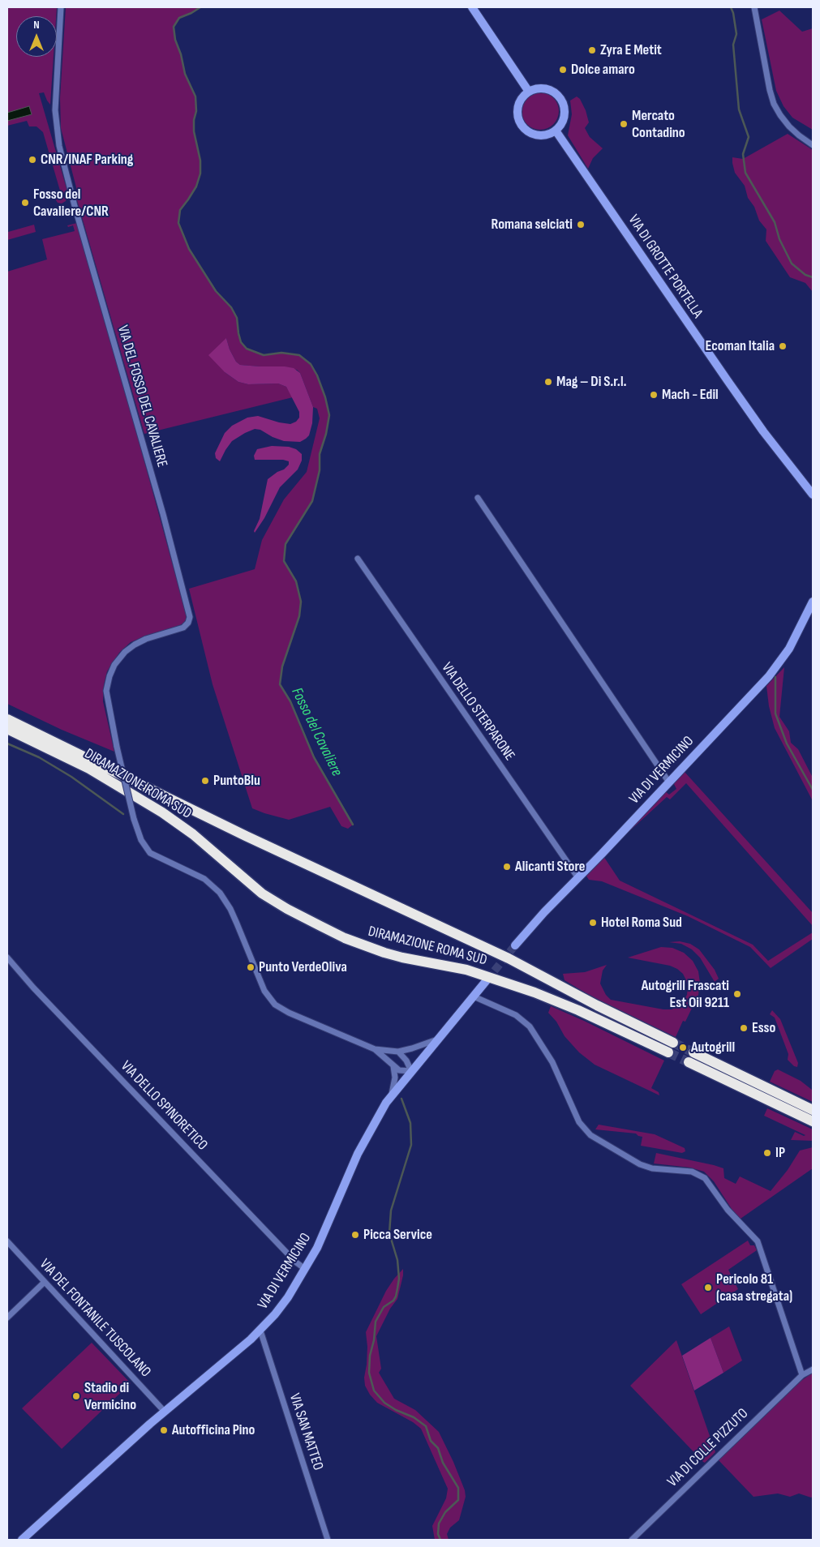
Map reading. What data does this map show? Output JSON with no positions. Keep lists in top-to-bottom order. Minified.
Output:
{"streets":{"highway":["DIRAMAZIONE ROMA SUD"],"main road":["VIA DI GROTTE PORTELLA","VIA DI VERMICINO"],"street":["VIA DEL FOSSO DEL CAVALIERE","VIA DELLO STERPARONE","VIA DELLO SPINORETICO","VIA DEL FONTANILE TUSCOLANO","VIA SAN MATTEO","VIA DI COLLE PIZZUTO"]},"crossings":[["VIA DELLO STERPARONE","VIA DI VERMICINO"],["VIA DI VERMICINO","VIA DELLO SPINORETICO"],["VIA DI VERMICINO","VIA DEL FONTANILE TUSCOLANO"],["VIA DI VERMICINO","VIA SAN MATTEO"]],"water":["Fosso del Cavaliere"],"places":["Zyra E Metit","Dolce amaro","Mercato Contadino","CNR/INAF Parking","Fosso del Cavaliere/CNR","Romana selciati","Ecoman Italia","Mag – Di S.r.l.","Mach - Edil","PuntoBlu","Alicanti Store","Hotel Roma Sud","Punto VerdeOliva","Autogrill Frascati Est Oil 9211","Esso","Autogrill","IP","Picca Service","Pericolo 81 (casa stregata)","Stadio di Vermicino","Autofficina Pino"],"north":"top"}
